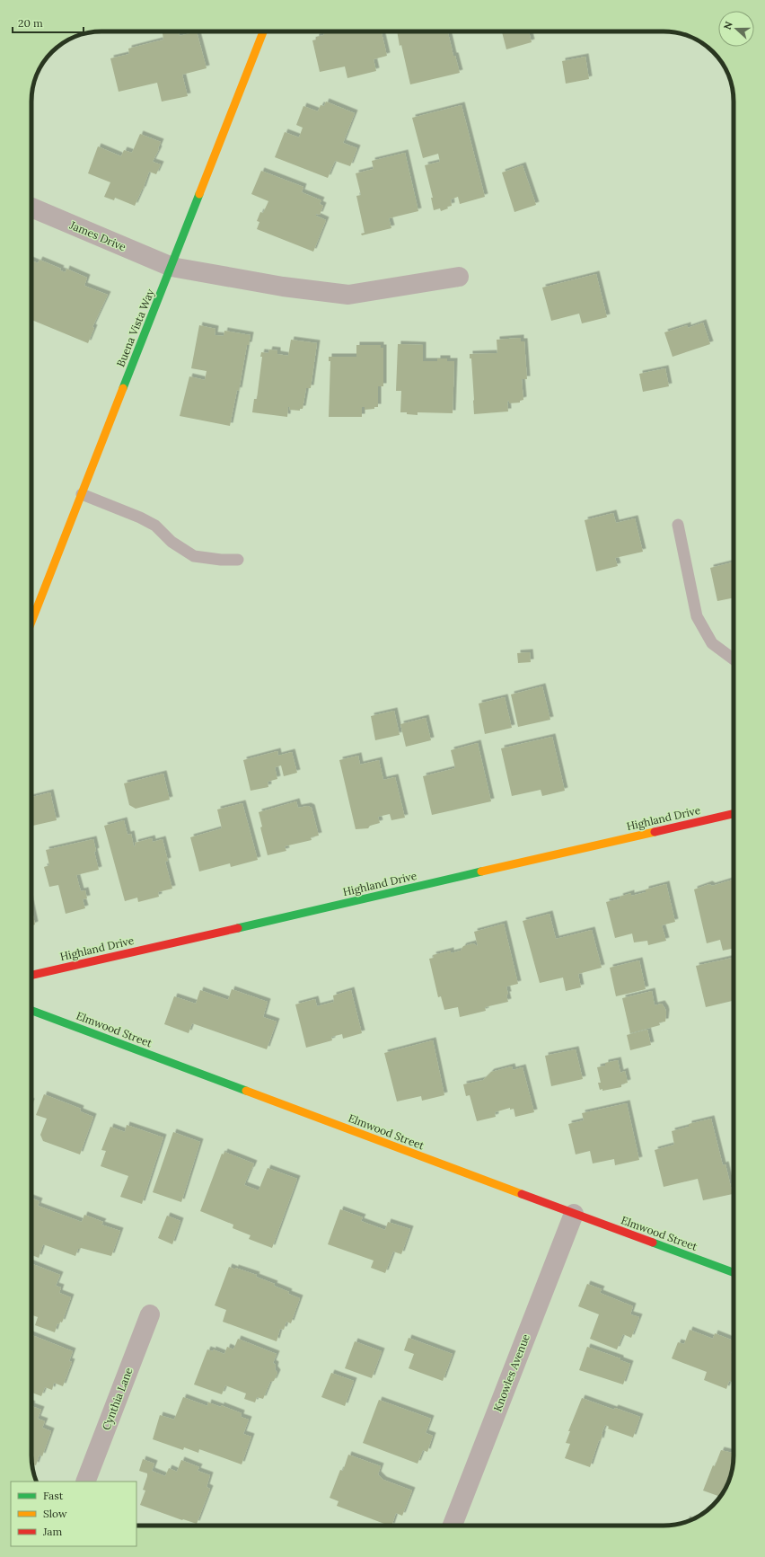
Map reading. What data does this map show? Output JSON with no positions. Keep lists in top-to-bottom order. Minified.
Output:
{"streets":{"street":["James Drive","Buena Vista Way","Highland Drive","Elmwood Street","Knowles Avenue","Cynthia Lane"]},"crossings":[["James Drive","Buena Vista Way"],["Elmwood Street","Knowles Avenue"]],"legend":["Fast","Slow","Jam"],"scale_bar":"20 m","north":"left"}
